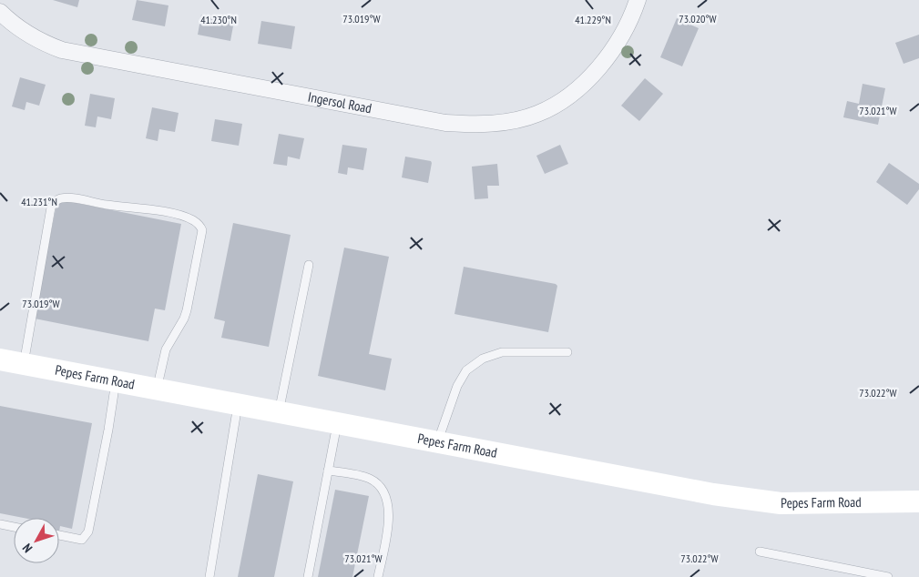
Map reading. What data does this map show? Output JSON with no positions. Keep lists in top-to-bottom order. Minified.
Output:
{"streets":{"street":["Ingersol Road","Pepes Farm Road"]},"north":"bottom left","coordinates":["73.019°W","73.020°W","41.230°N","41.229°N","73.021°W","41.231°N","73.022°W"]}
